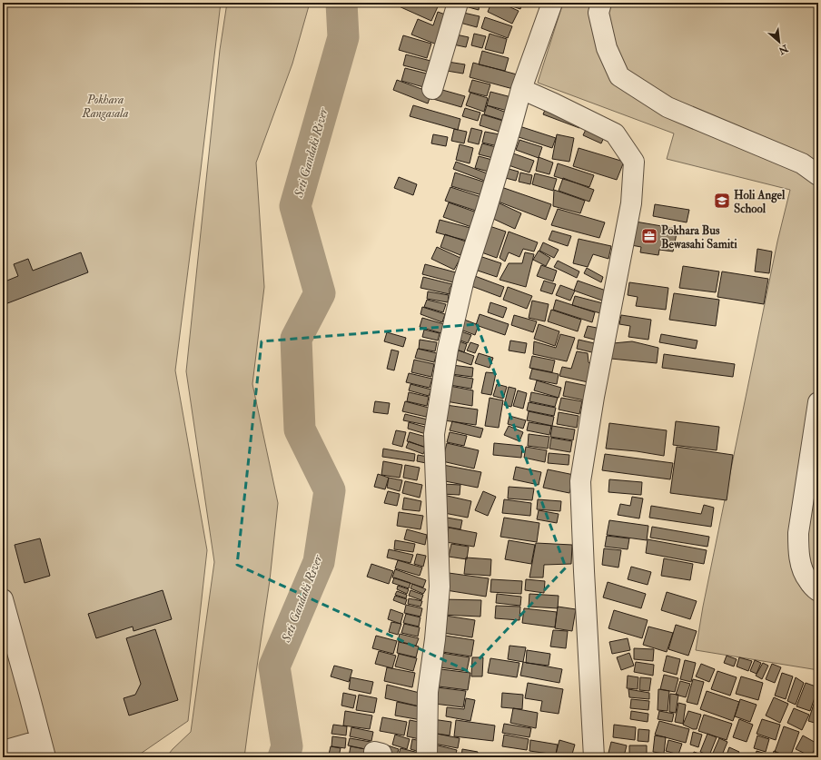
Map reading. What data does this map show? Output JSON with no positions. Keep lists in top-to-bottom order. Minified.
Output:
{"water":["Seti Gandaki River"],"parks":["Pokhara Rangasala"],"places":{"school or university":["Holi Angel School"],"office":["Pokhara Bus Bewasahi Samiti"]},"north":"bottom right"}
